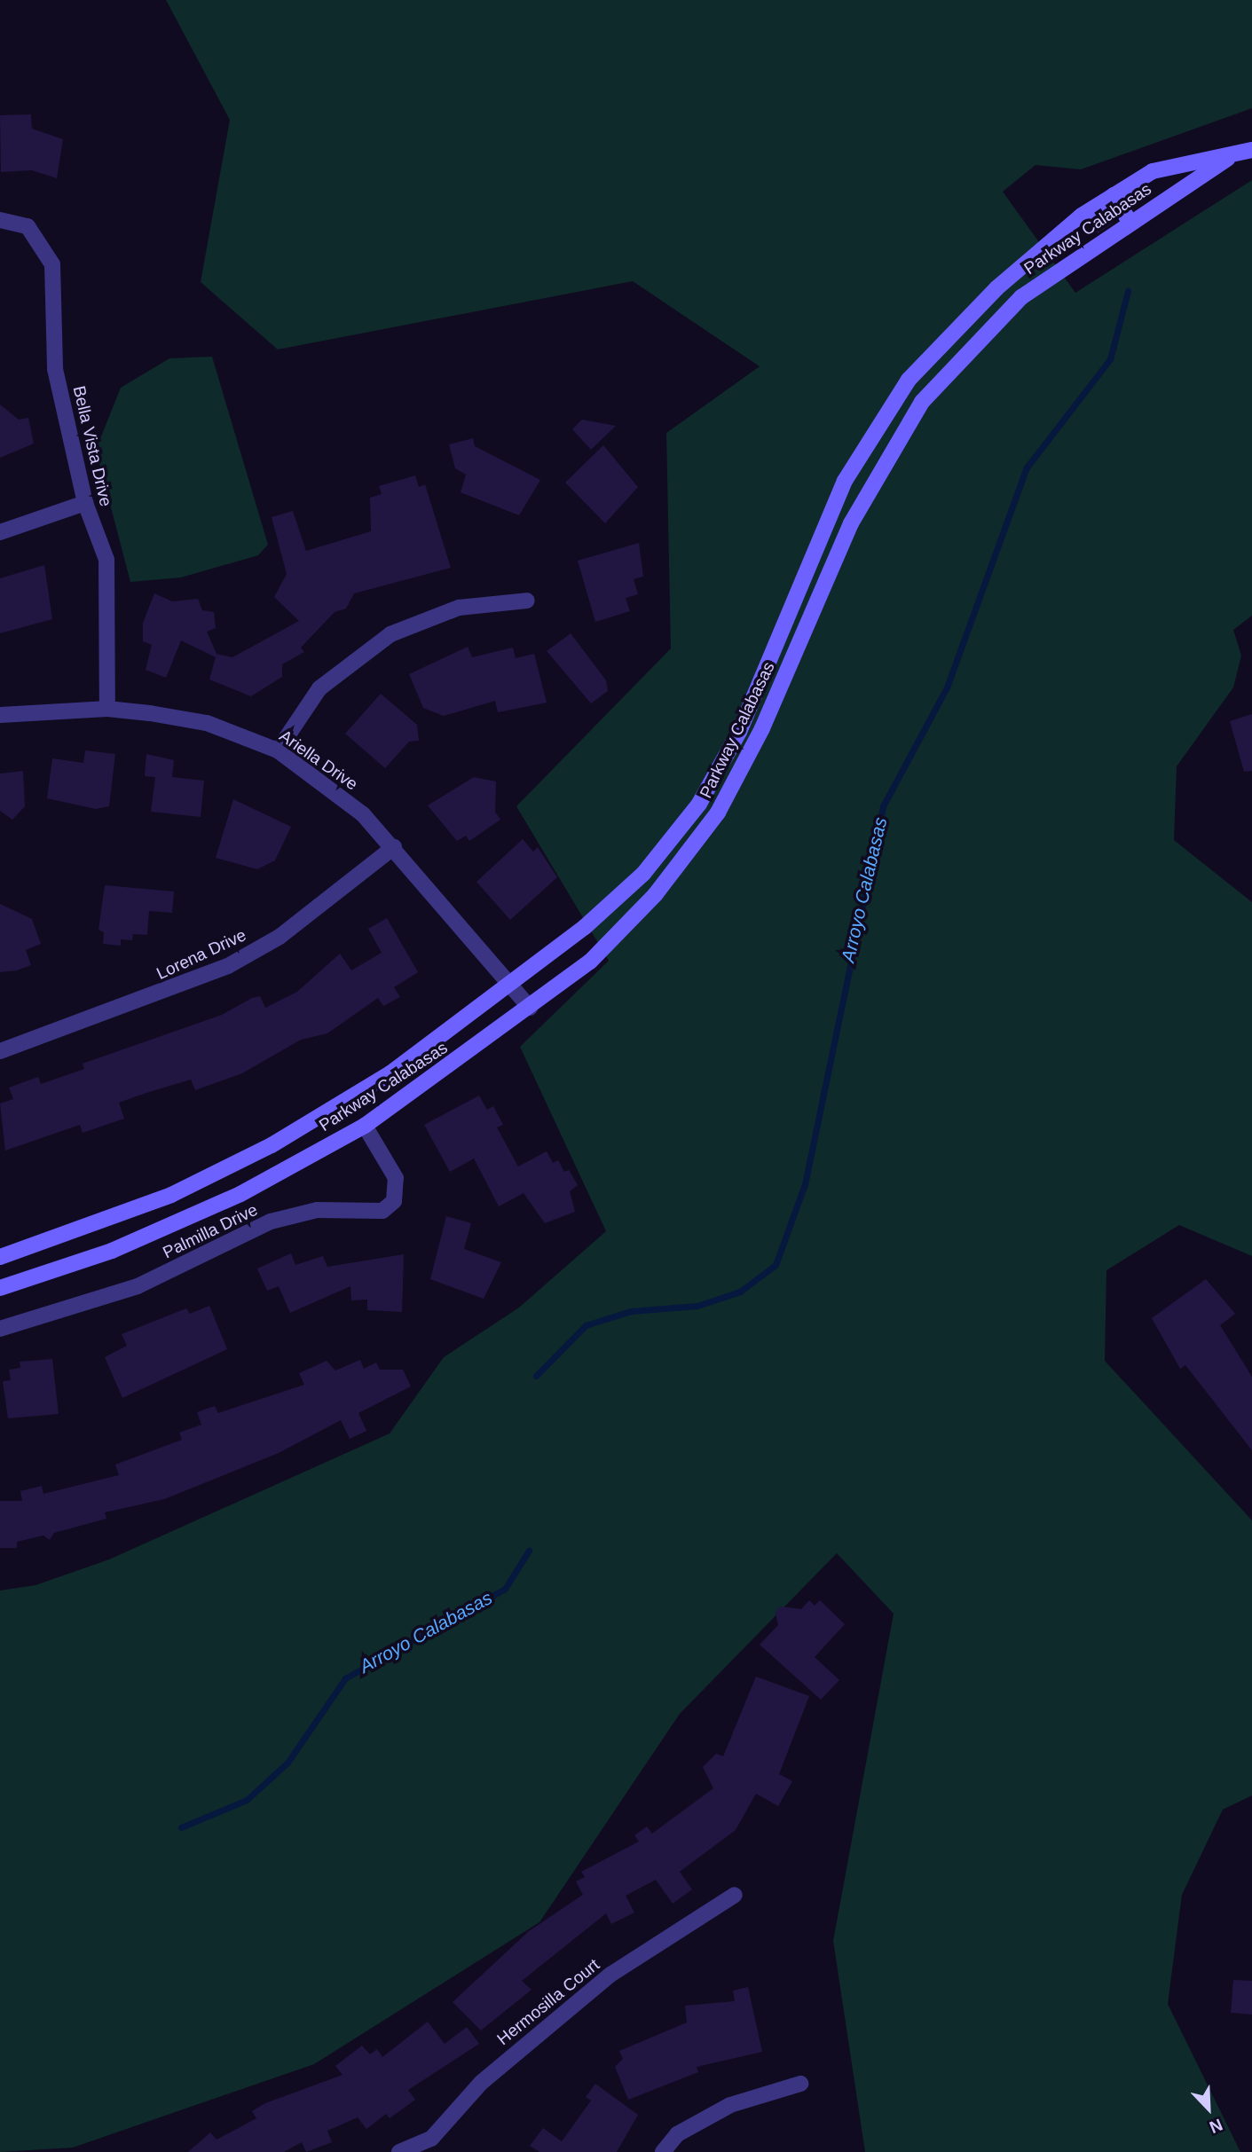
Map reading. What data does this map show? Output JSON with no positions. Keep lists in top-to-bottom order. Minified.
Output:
{"streets":{"street":["Parkway Calabasas","Bella Vista Drive","Ariella Drive","Lorena Drive","Palmilla Drive","Hermosilla Court"]},"crossings":[["Parkway Calabasas","Ariella Drive"],["Parkway Calabasas","Palmilla Drive"],["Bella Vista Drive","Ariella Drive"],["Ariella Drive","Lorena Drive"]],"water":["Arroyo Calabasas"],"north":"bottom right"}
